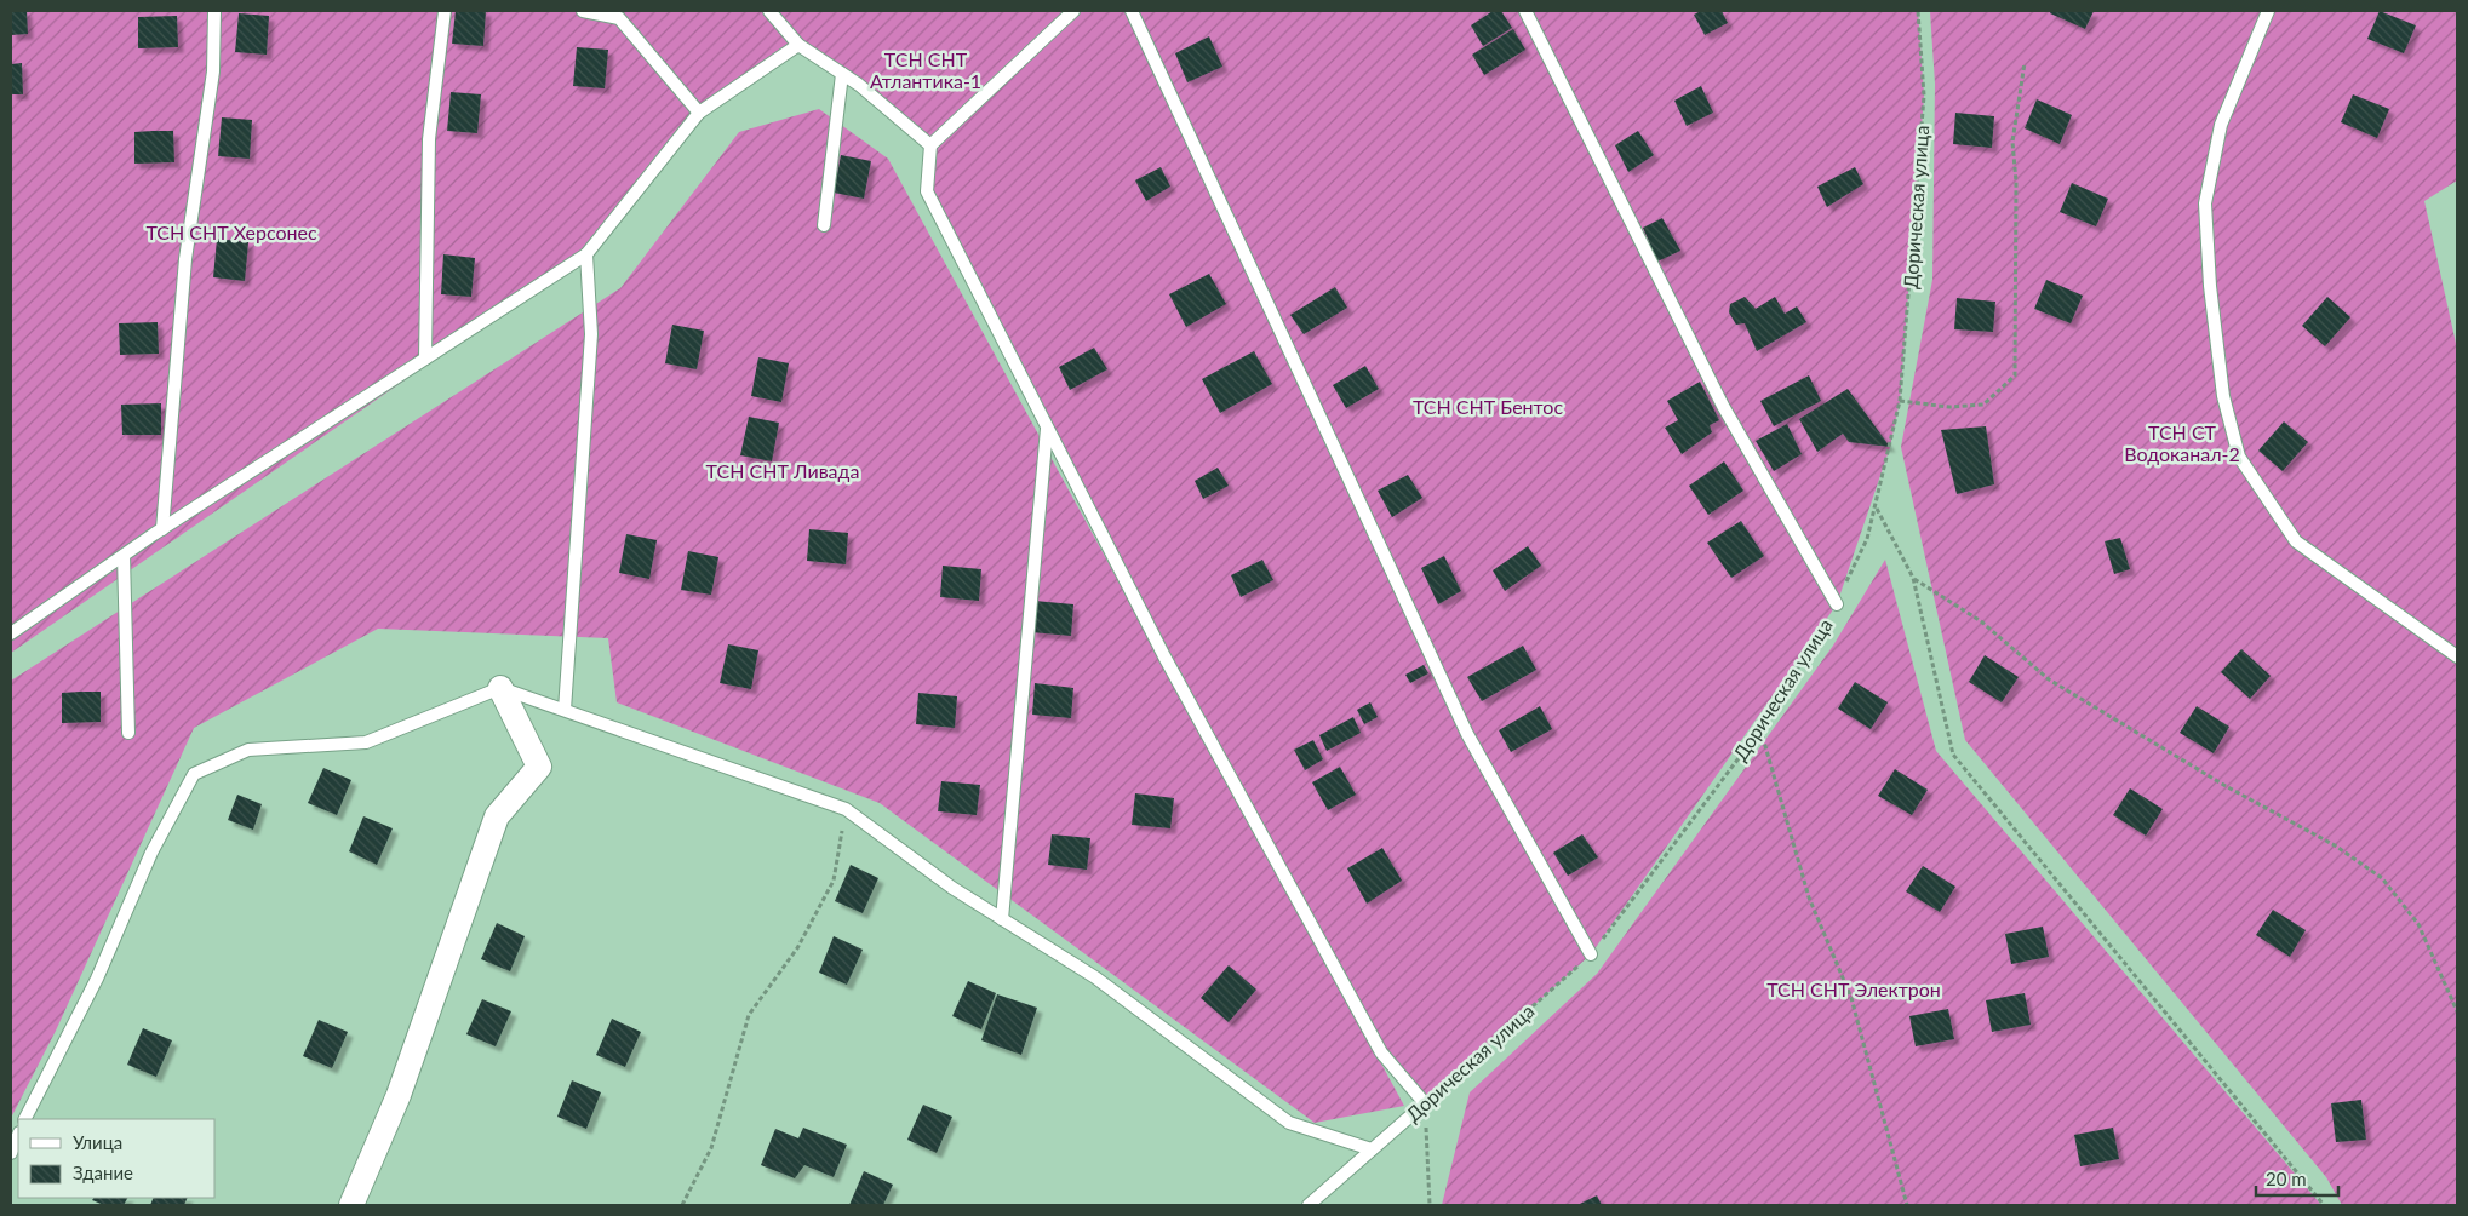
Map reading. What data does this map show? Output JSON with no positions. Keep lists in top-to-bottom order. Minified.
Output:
{"streets":{"lane":["Дорическая улица"]},"parks":["ТСН СНТ Атлантика-1","ТСН СНТ Херсонес","ТСН СНТ Бентос","ТСН СТ Водоканал-2","ТСН СНТ Ливада","ТСН СНТ Электрон"],"legend":["Улица","Здание"],"scale_bar":"20 m"}
